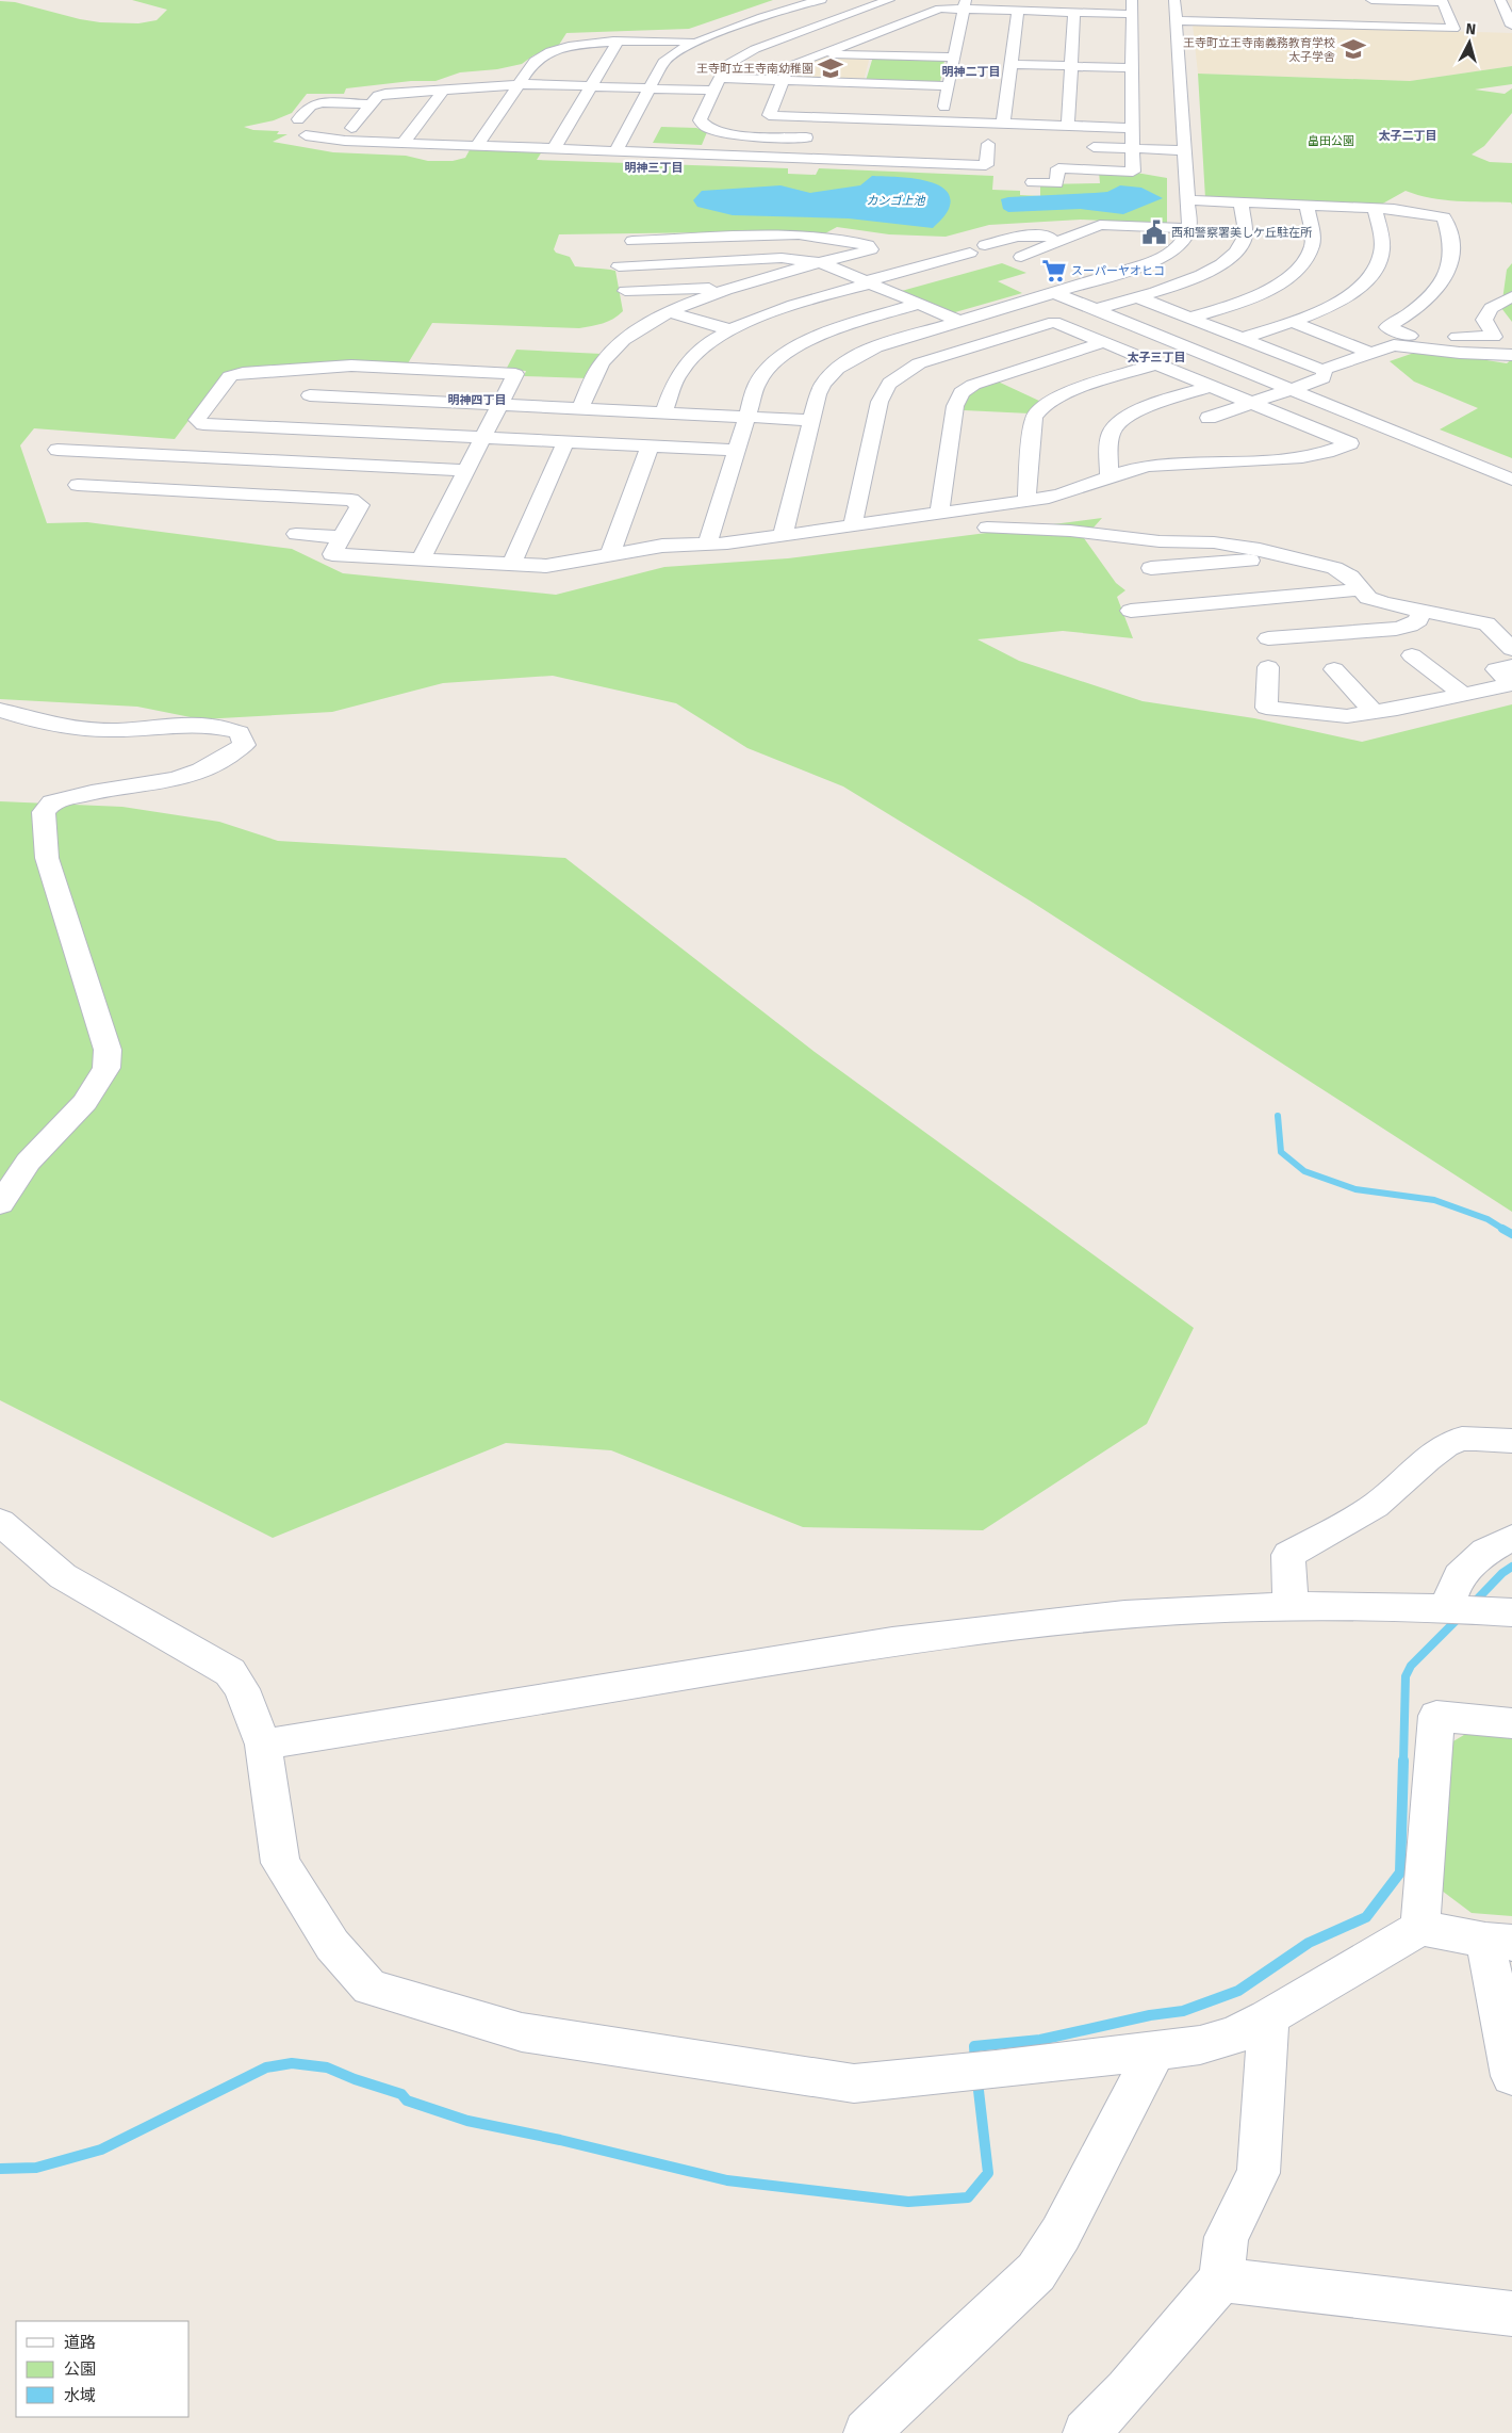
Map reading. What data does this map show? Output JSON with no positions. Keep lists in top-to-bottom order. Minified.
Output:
{"districts":["明神二丁目","太子二丁目","明神三丁目","太子三丁目","明神四丁目"],"water":["カンゴ上池"],"parks":["畠田公園"],"places":{"school or university":["王寺町立王寺南義務教育学校 太子学舎","王寺町立王寺南幼稚園"],"public building":["西和警察署美しケ丘駐在所"],"supermarket":["スーパーヤオヒコ"]},"legend":["道路","公園","水域"],"north":"top"}
